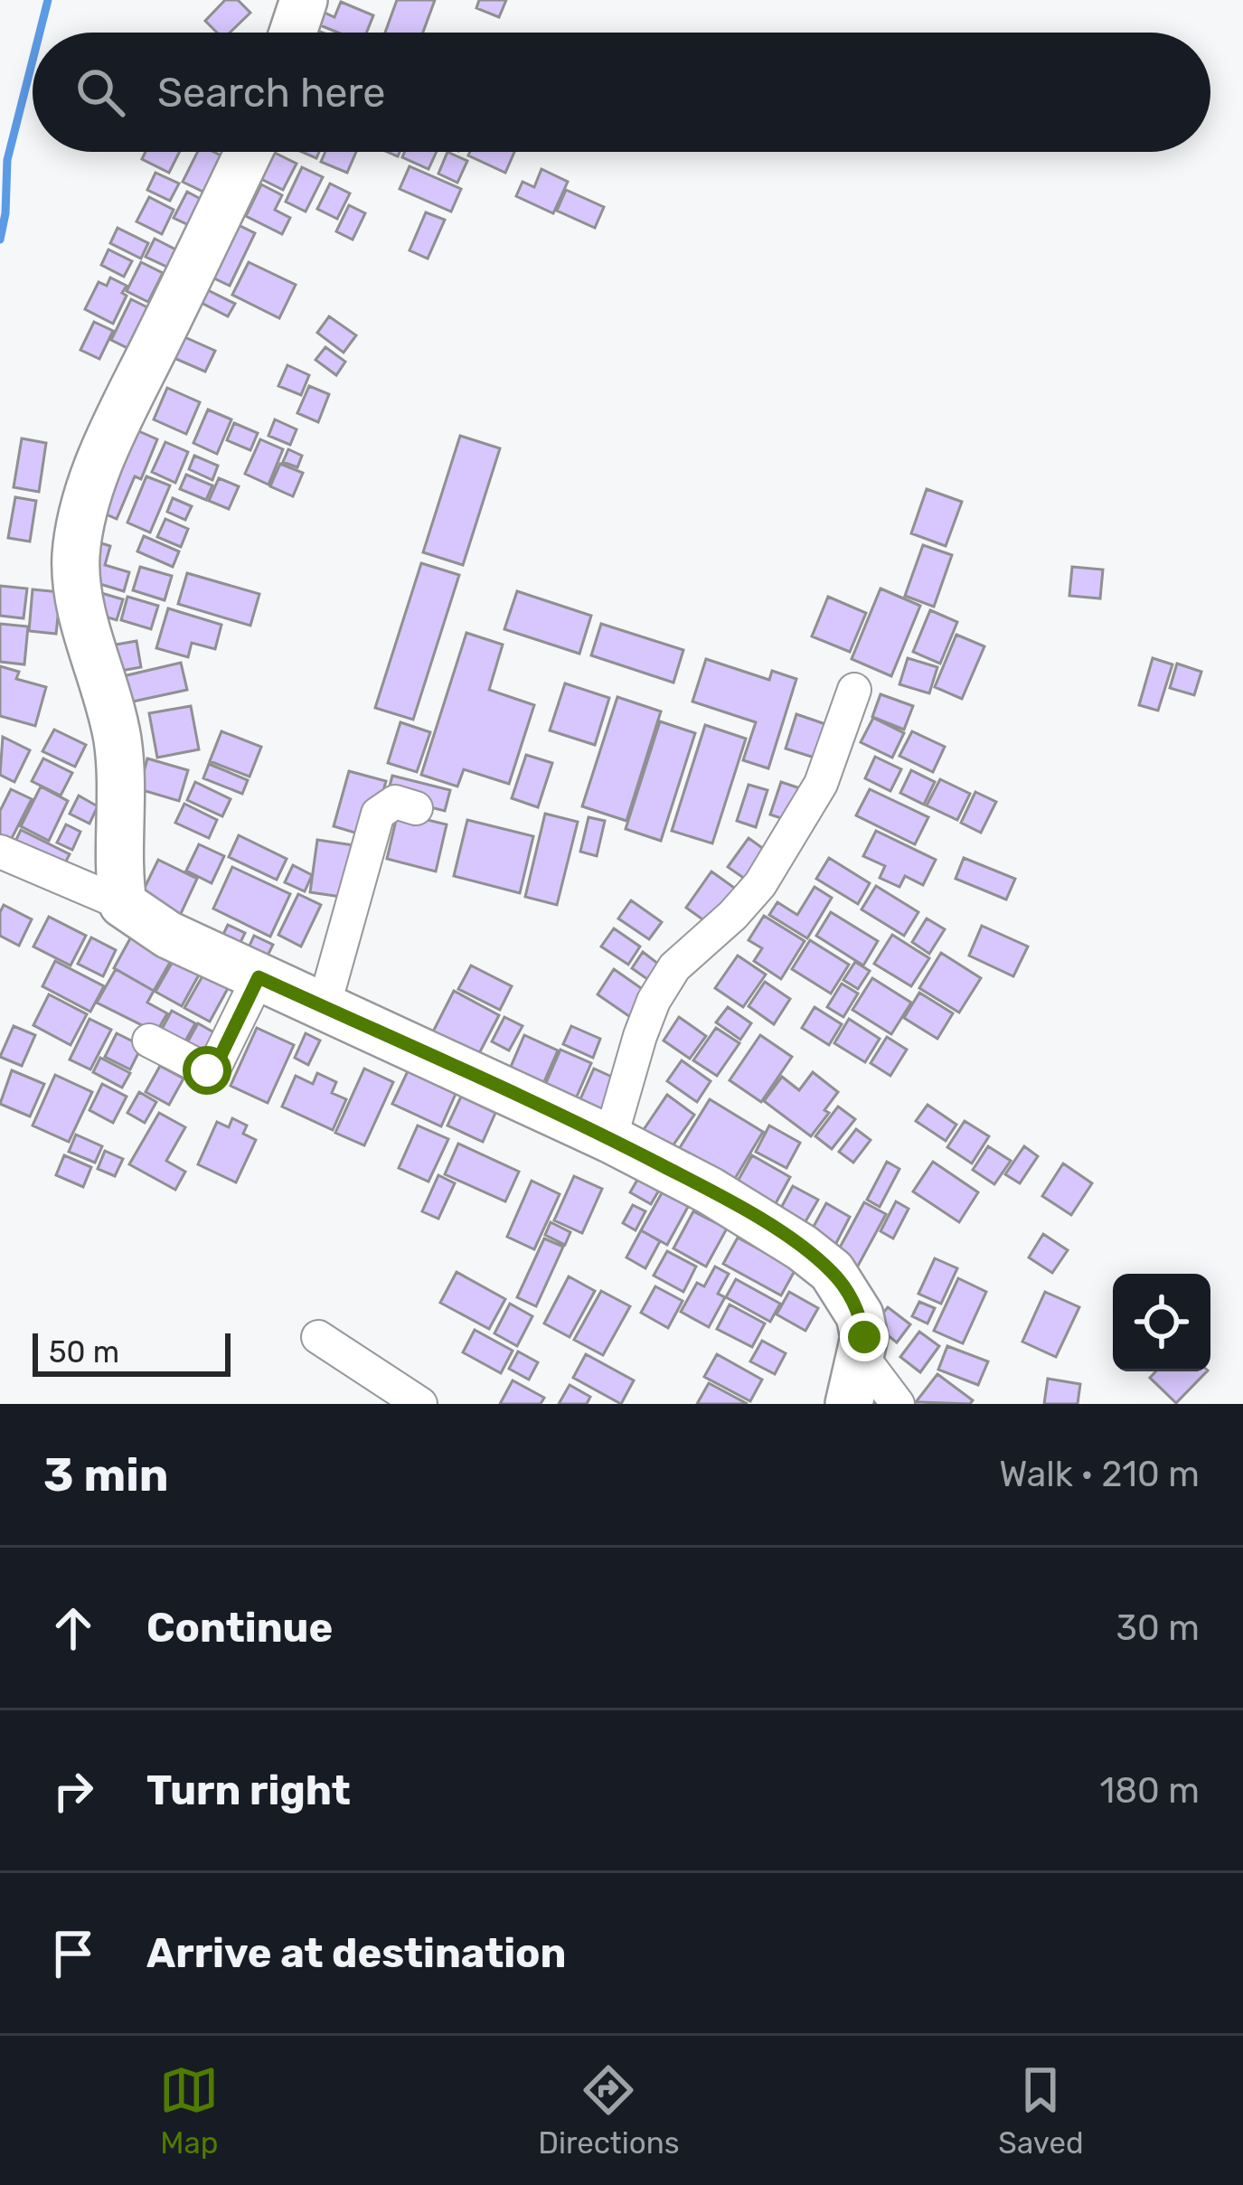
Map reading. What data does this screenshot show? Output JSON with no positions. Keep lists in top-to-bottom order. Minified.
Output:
{"scale_bar":"50 m","page":{"search":"Search here","scale":"50 m","heading":["3 min","Walk · 210 m"],"list":[["Continue","30 m"],["Turn right","180 m"],"Arrive at destination"],"nav":["Map","Directions","Saved"]}}
